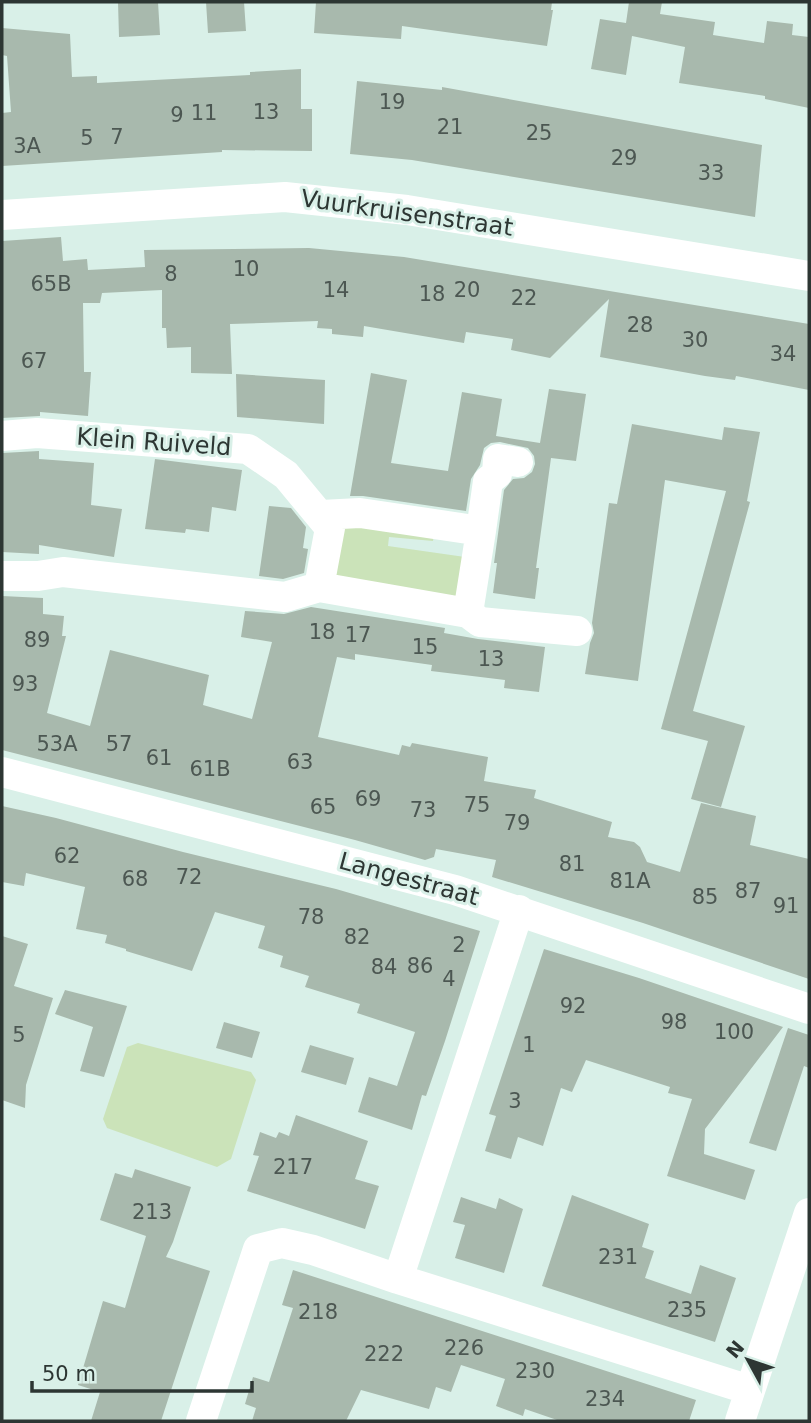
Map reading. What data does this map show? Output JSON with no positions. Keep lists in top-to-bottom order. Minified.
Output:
{"streets":{"street":["Vuurkruisenstraat","Klein Ruiveld","Langestraat"]},"house_numbers":["19","13","11","9","21","25","7","5","3A","29","33","10","8","65B","14","20","18","22","28","30","34","67","18","17","89","15","13","93","53A","57","61","63","61B","69","75","65","73","79","62","81","72","68","81A","87","85","91","78","82","2","86","84","4","92","98","100","5","1","3","217","213","231","235","218","226","222","230","234"],"scale_bar":"50 m","north":"top left"}
